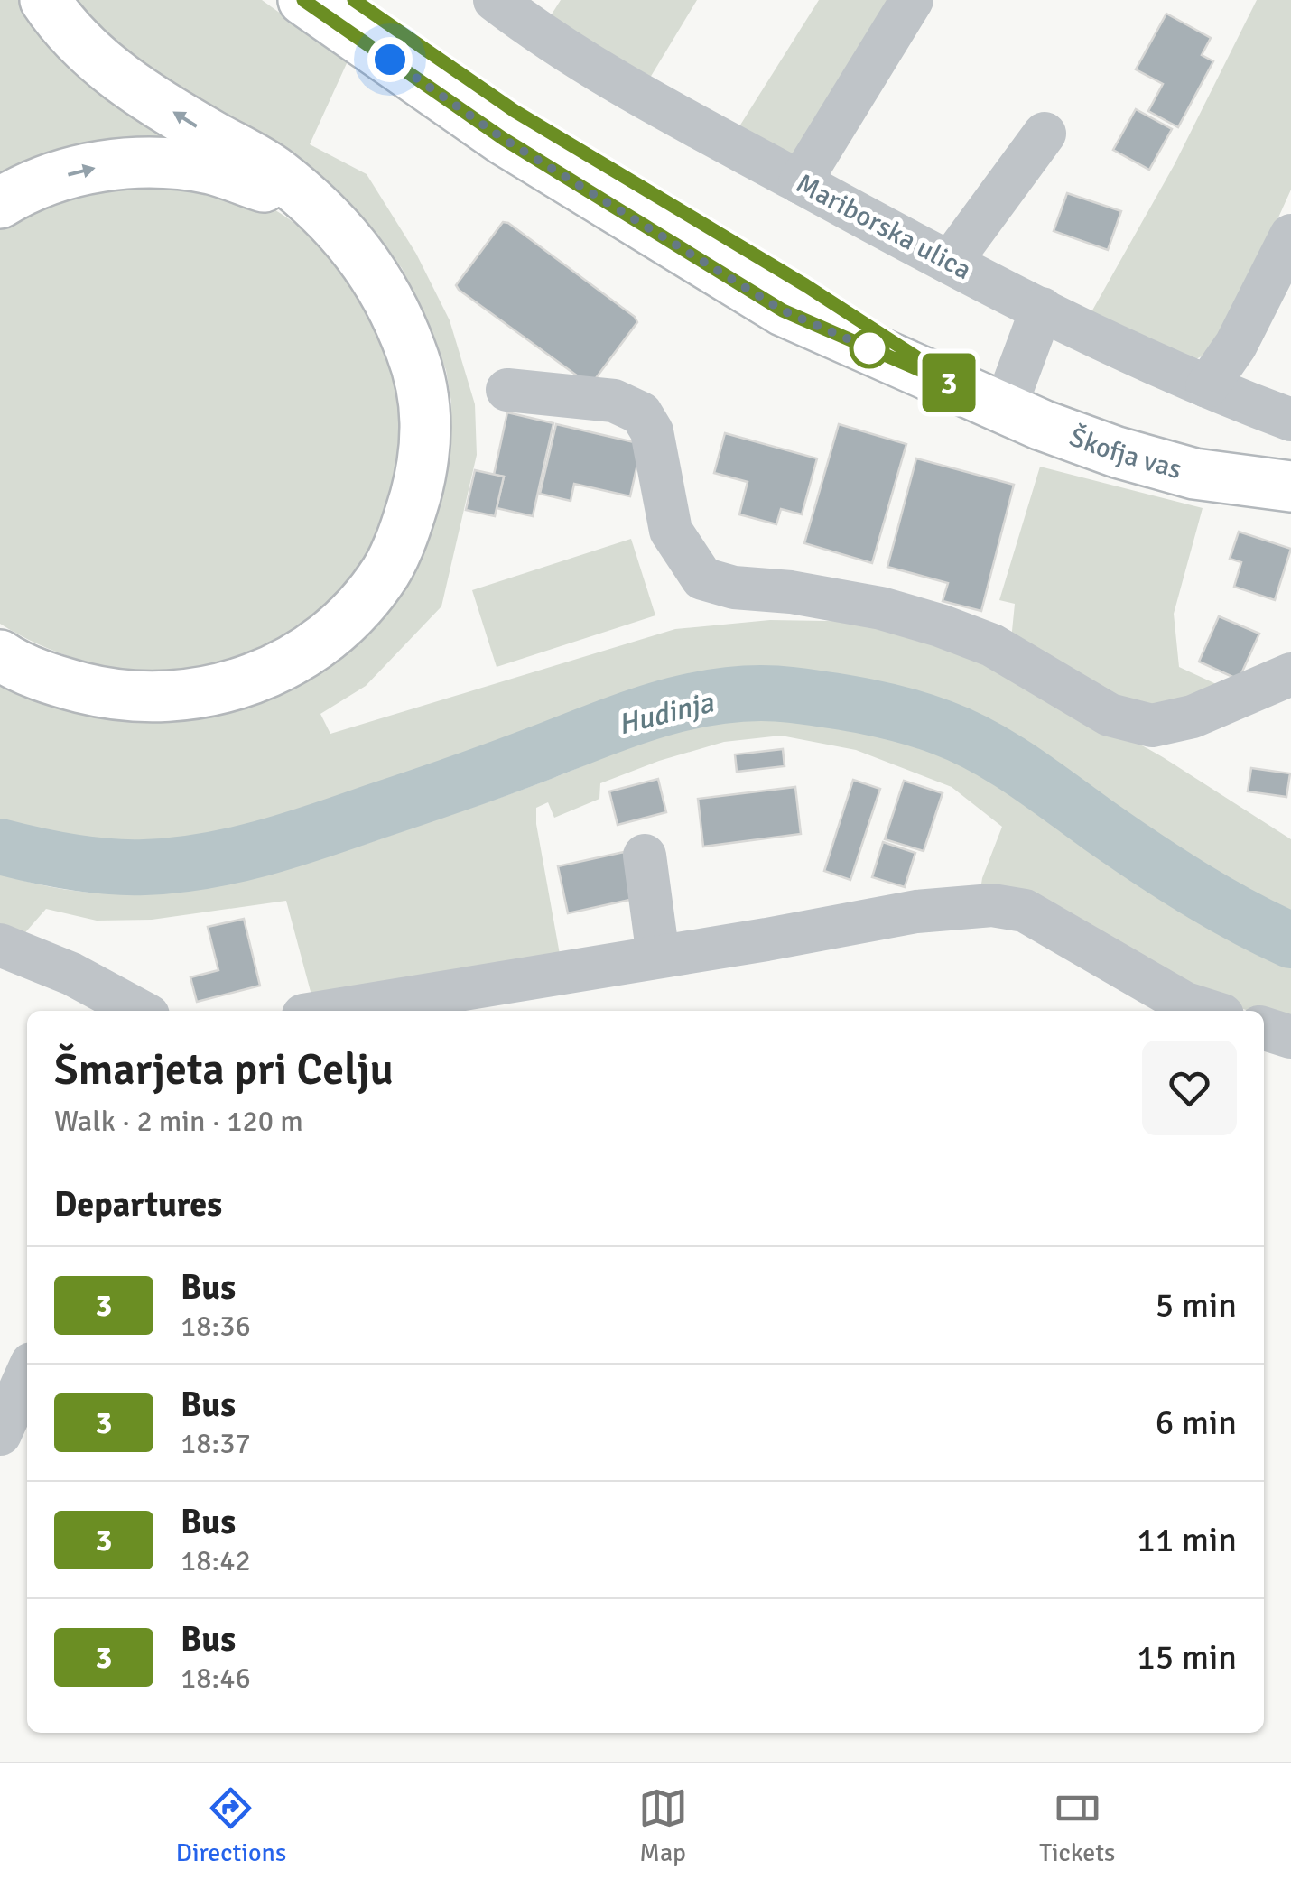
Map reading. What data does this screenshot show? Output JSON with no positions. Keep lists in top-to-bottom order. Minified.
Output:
{"streets":{"main road":["Škofja vas"],"street":["Mariborska ulica"]},"water":["Hudinja"],"lines":["bus line 3"],"page":{"on_map":"3","heading":[["Šmarjeta pri Celju","Walk · 2 min · 120 m"],"Departures"],"list":[{"mark":"3","name":"Bus","note":"18:36","value":"5 min"},{"mark":"3","name":"Bus","note":"18:37","value":"6 min"},{"mark":"3","name":"Bus","note":"18:42","value":"11 min"},{"mark":"3","name":"Bus","note":"18:46","value":"15 min"}],"tabs":["Directions","Map","Tickets"]}}
